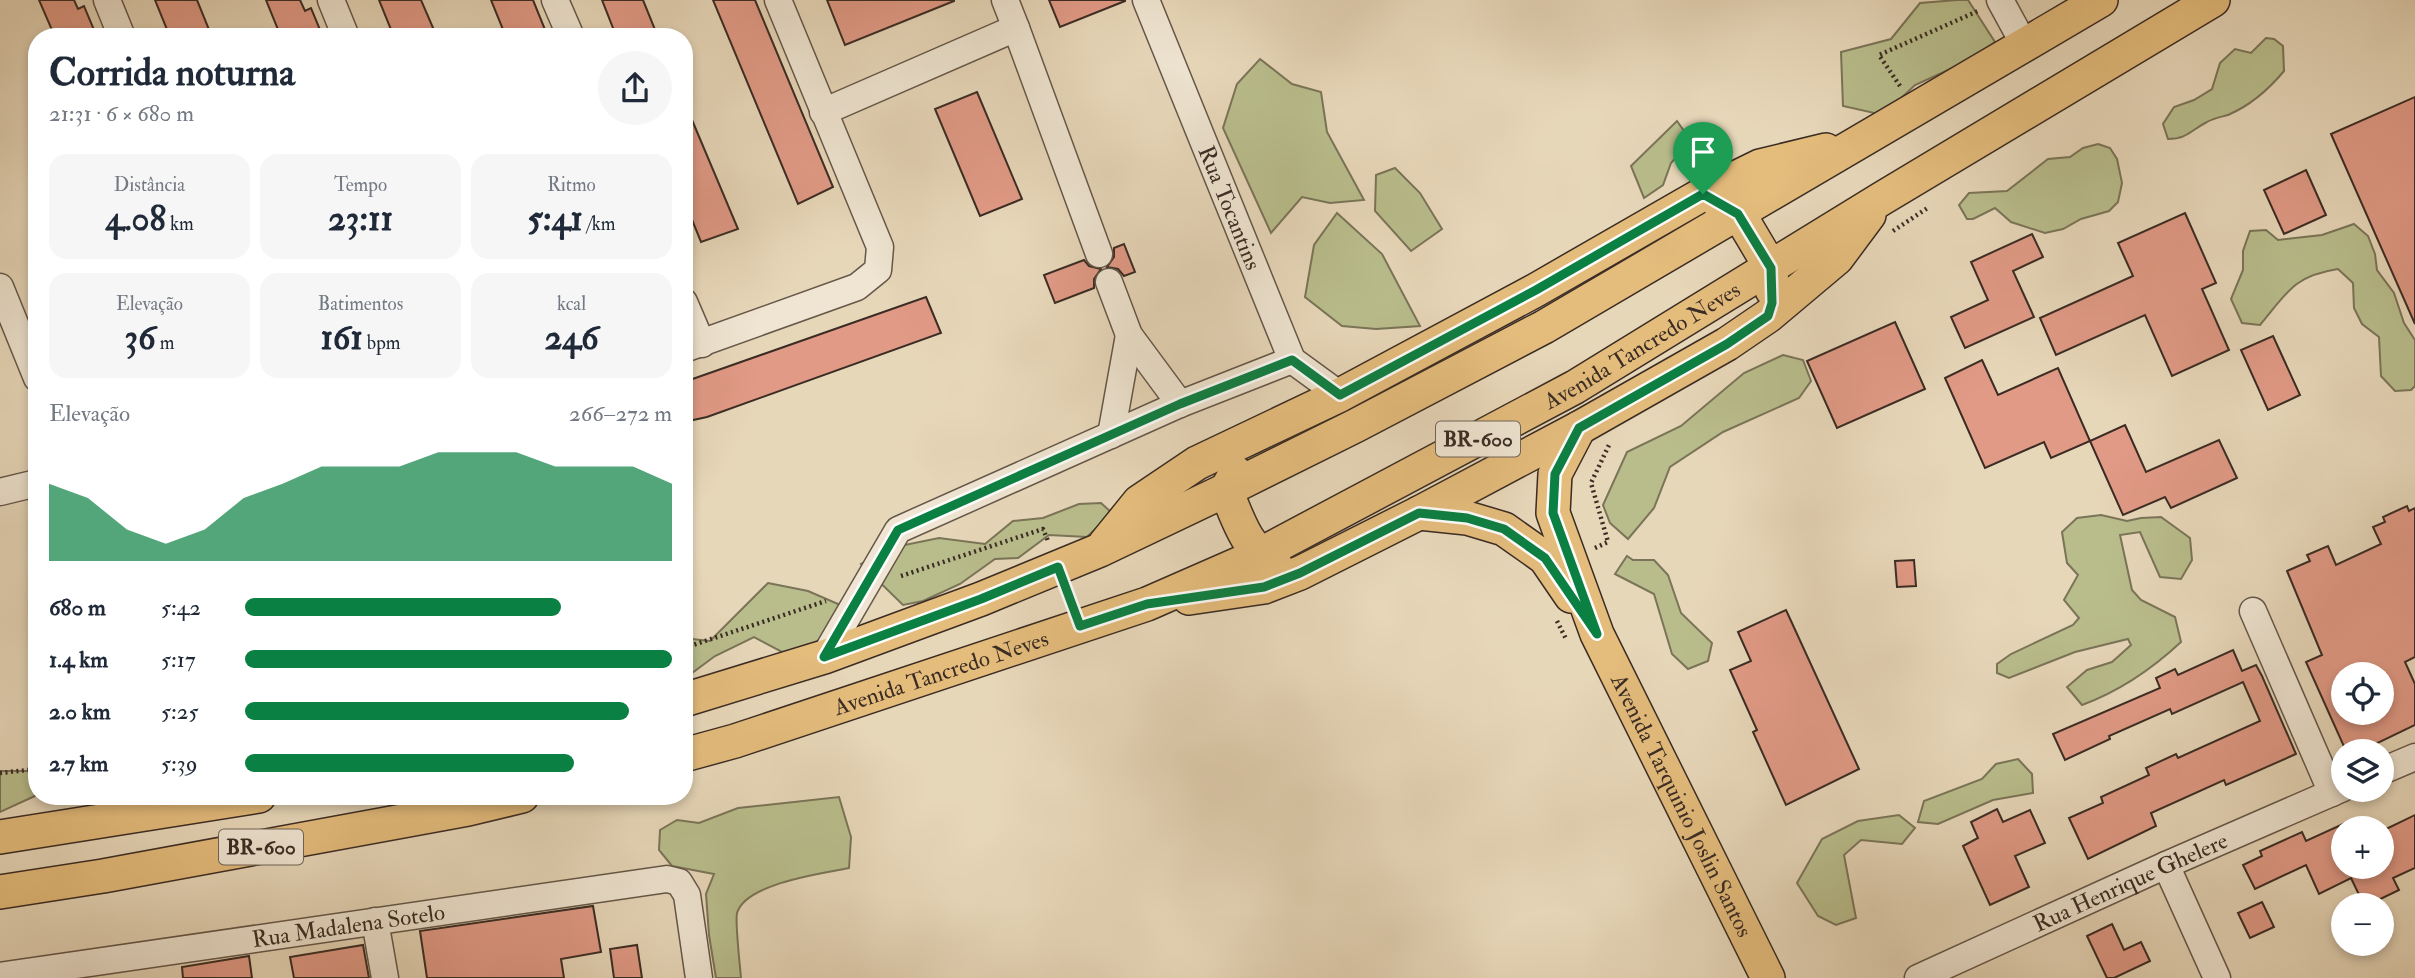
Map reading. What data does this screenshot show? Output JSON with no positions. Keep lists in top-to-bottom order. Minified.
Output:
{"streets":{"main road":["Avenida Tancredo Neves","BR-600","Avenida Tarquinio Joslin Santos"],"street":["Rua Tocantins","Rua Henrique Ghelere","Rua Madalena Sotelo"]},"page":{"heading":["Corrida noturna","21:31 · 6 × 680 m"],"stats":[["Distância","4.08 km"],["Tempo","23:11"],["Ritmo","5:41 /km"],["Elevação","36 m"],["Batimentos","161 bpm"],["kcal","246"]],"chart":["Elevação","266–272 m"],"list":[{"name":"680 m","note":"5:42"},{"name":"1.4 km","note":"5:17"},{"name":"2.0 km","note":"5:25"},{"name":"2.7 km","note":"5:39"}],"map_buttons":["+","−"]}}
